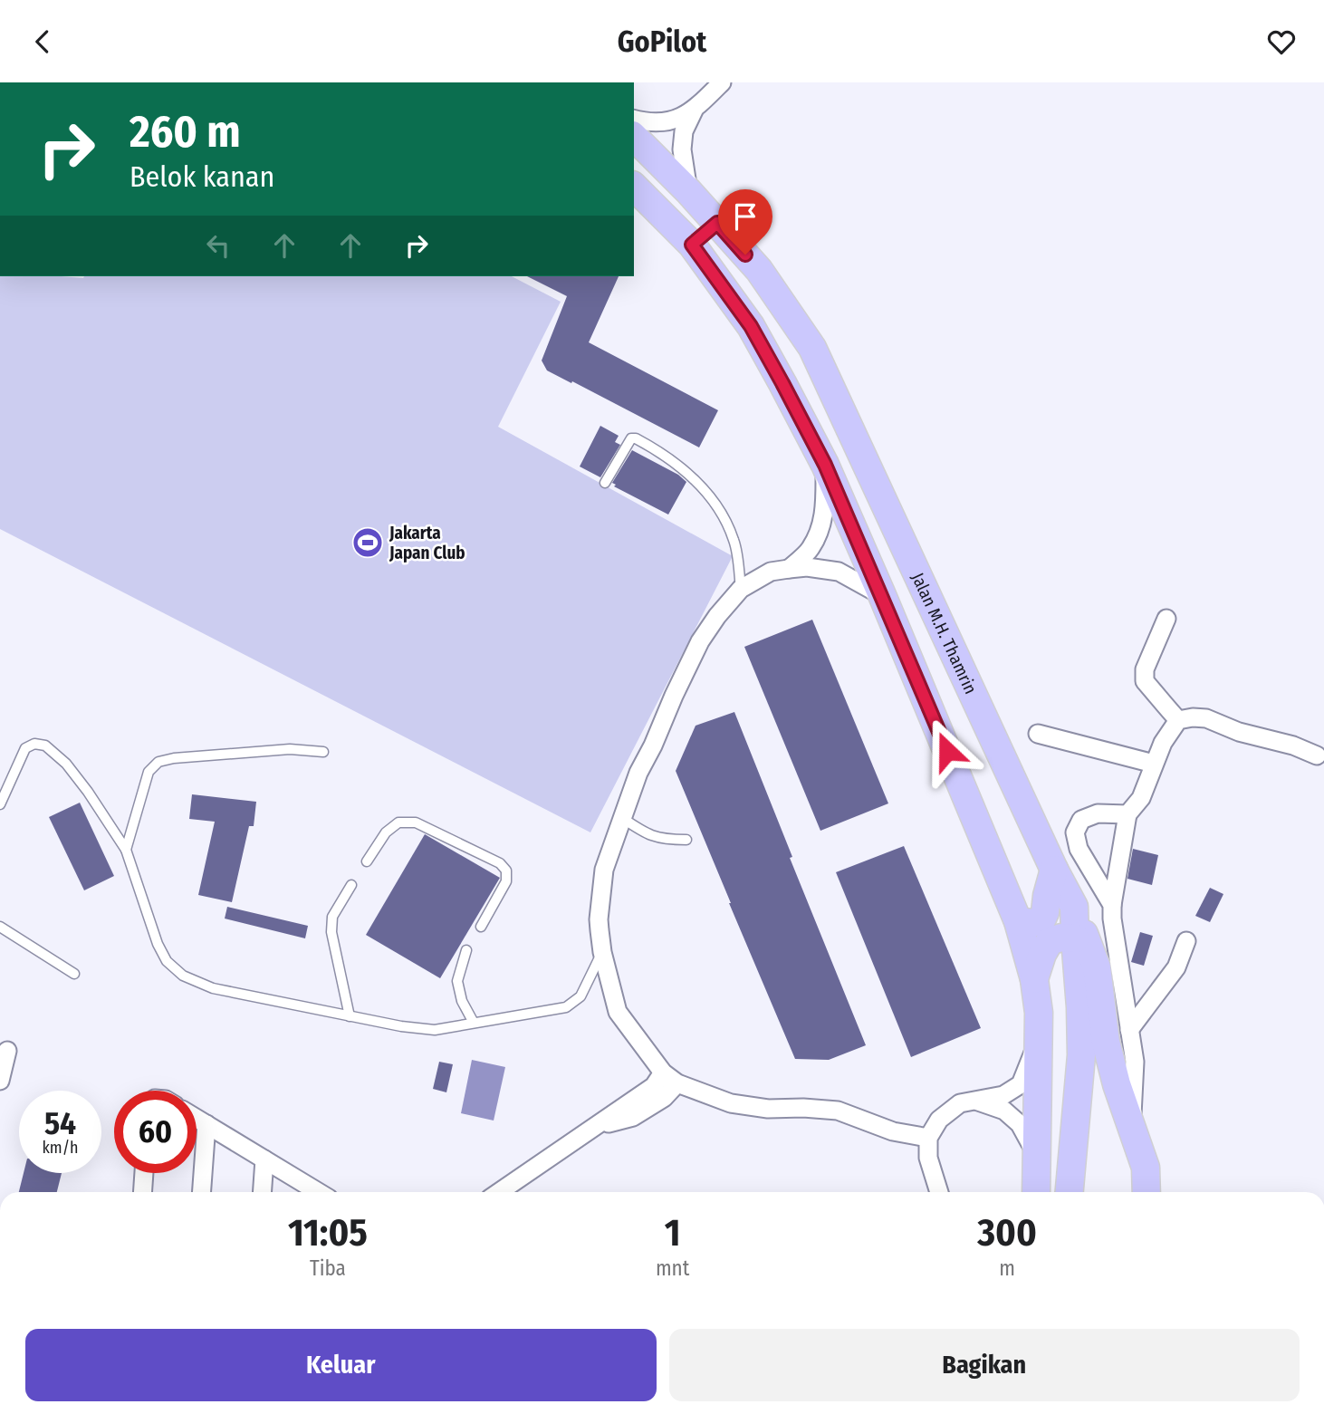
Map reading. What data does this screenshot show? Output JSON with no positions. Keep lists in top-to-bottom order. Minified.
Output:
{"streets":{"main road":["Jalan M.H. Thamrin"]},"places":{"sports":["Jakarta Japan Club"]},"page":{"header":"GoPilot","turn":["260 m","Belok kanan"],"speed":"54 km/h","limit":"60","eta":["11:05","Tiba","1","mnt","300","m"],"buttons":["Keluar","Bagikan"]}}
